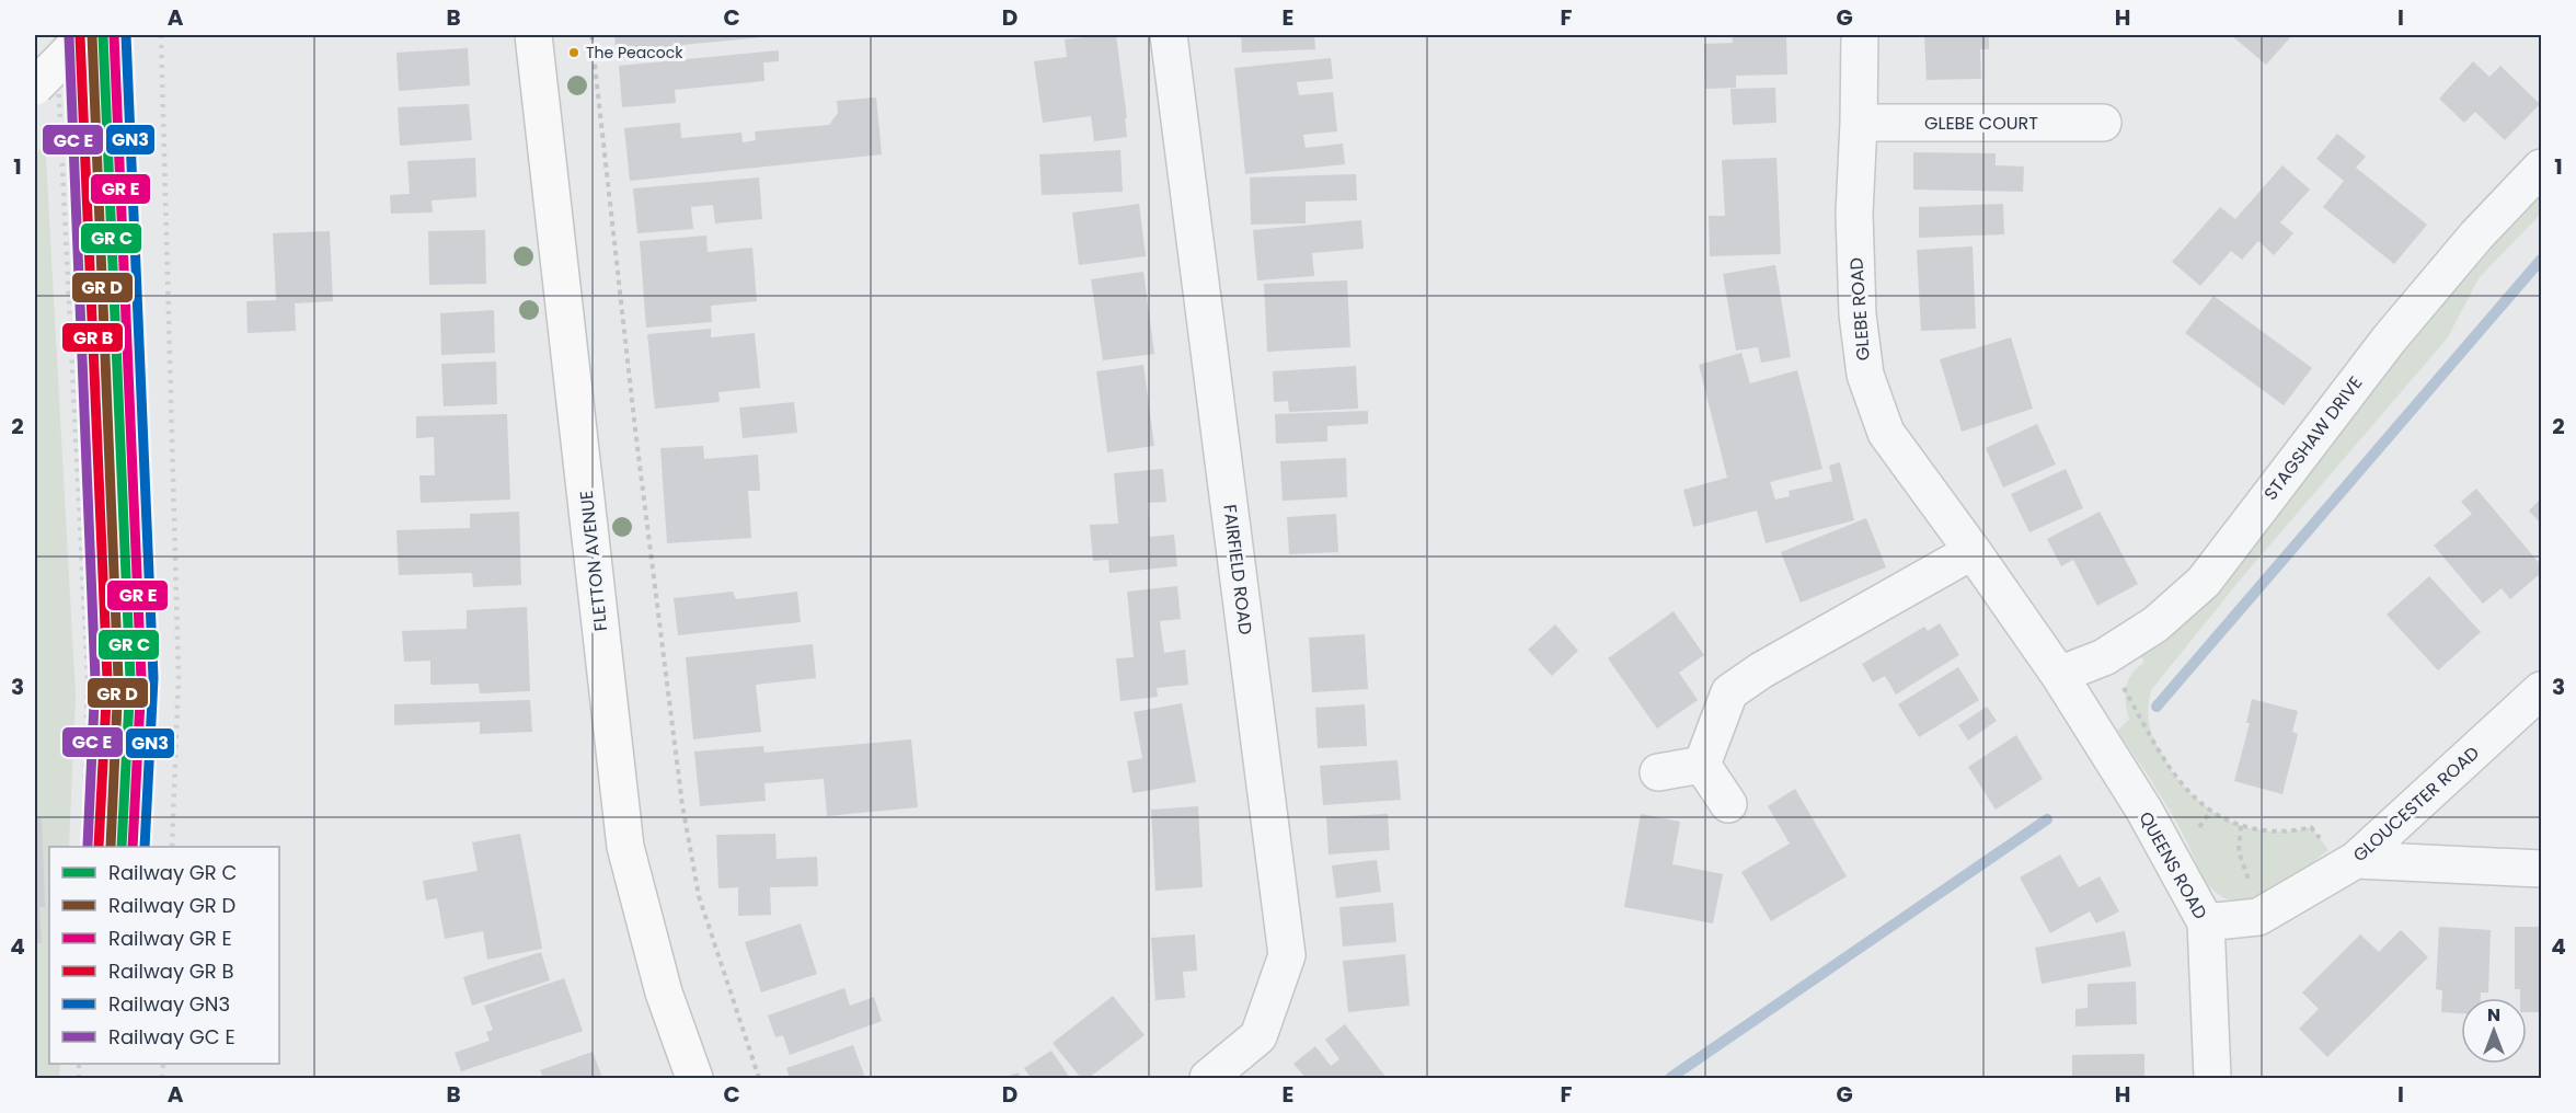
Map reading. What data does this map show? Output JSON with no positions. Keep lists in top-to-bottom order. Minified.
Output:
{"streets":{"main road":["FLETTON AVENUE"],"street":["GLEBE COURT","GLEBE ROAD","STAGSHAW DRIVE","FAIRFIELD ROAD","GLOUCESTER ROAD","QUEENS ROAD"]},"crossings":[["GLEBE COURT","GLEBE ROAD"],["GLEBE ROAD","STAGSHAW DRIVE"],["GLEBE ROAD","QUEENS ROAD"],["STAGSHAW DRIVE","QUEENS ROAD"],["GLOUCESTER ROAD","QUEENS ROAD"]],"places":["The Peacock"],"lines":["rail line GN3"],"legend":["Railway GR C","Railway GR D","Railway GR E","Railway GR B","Railway GN3","Railway GC E"],"north":"top","grid":{"columns":["A","B","C","D","E","F","G","H","I"],"rows":["1","2","3","4"]}}
